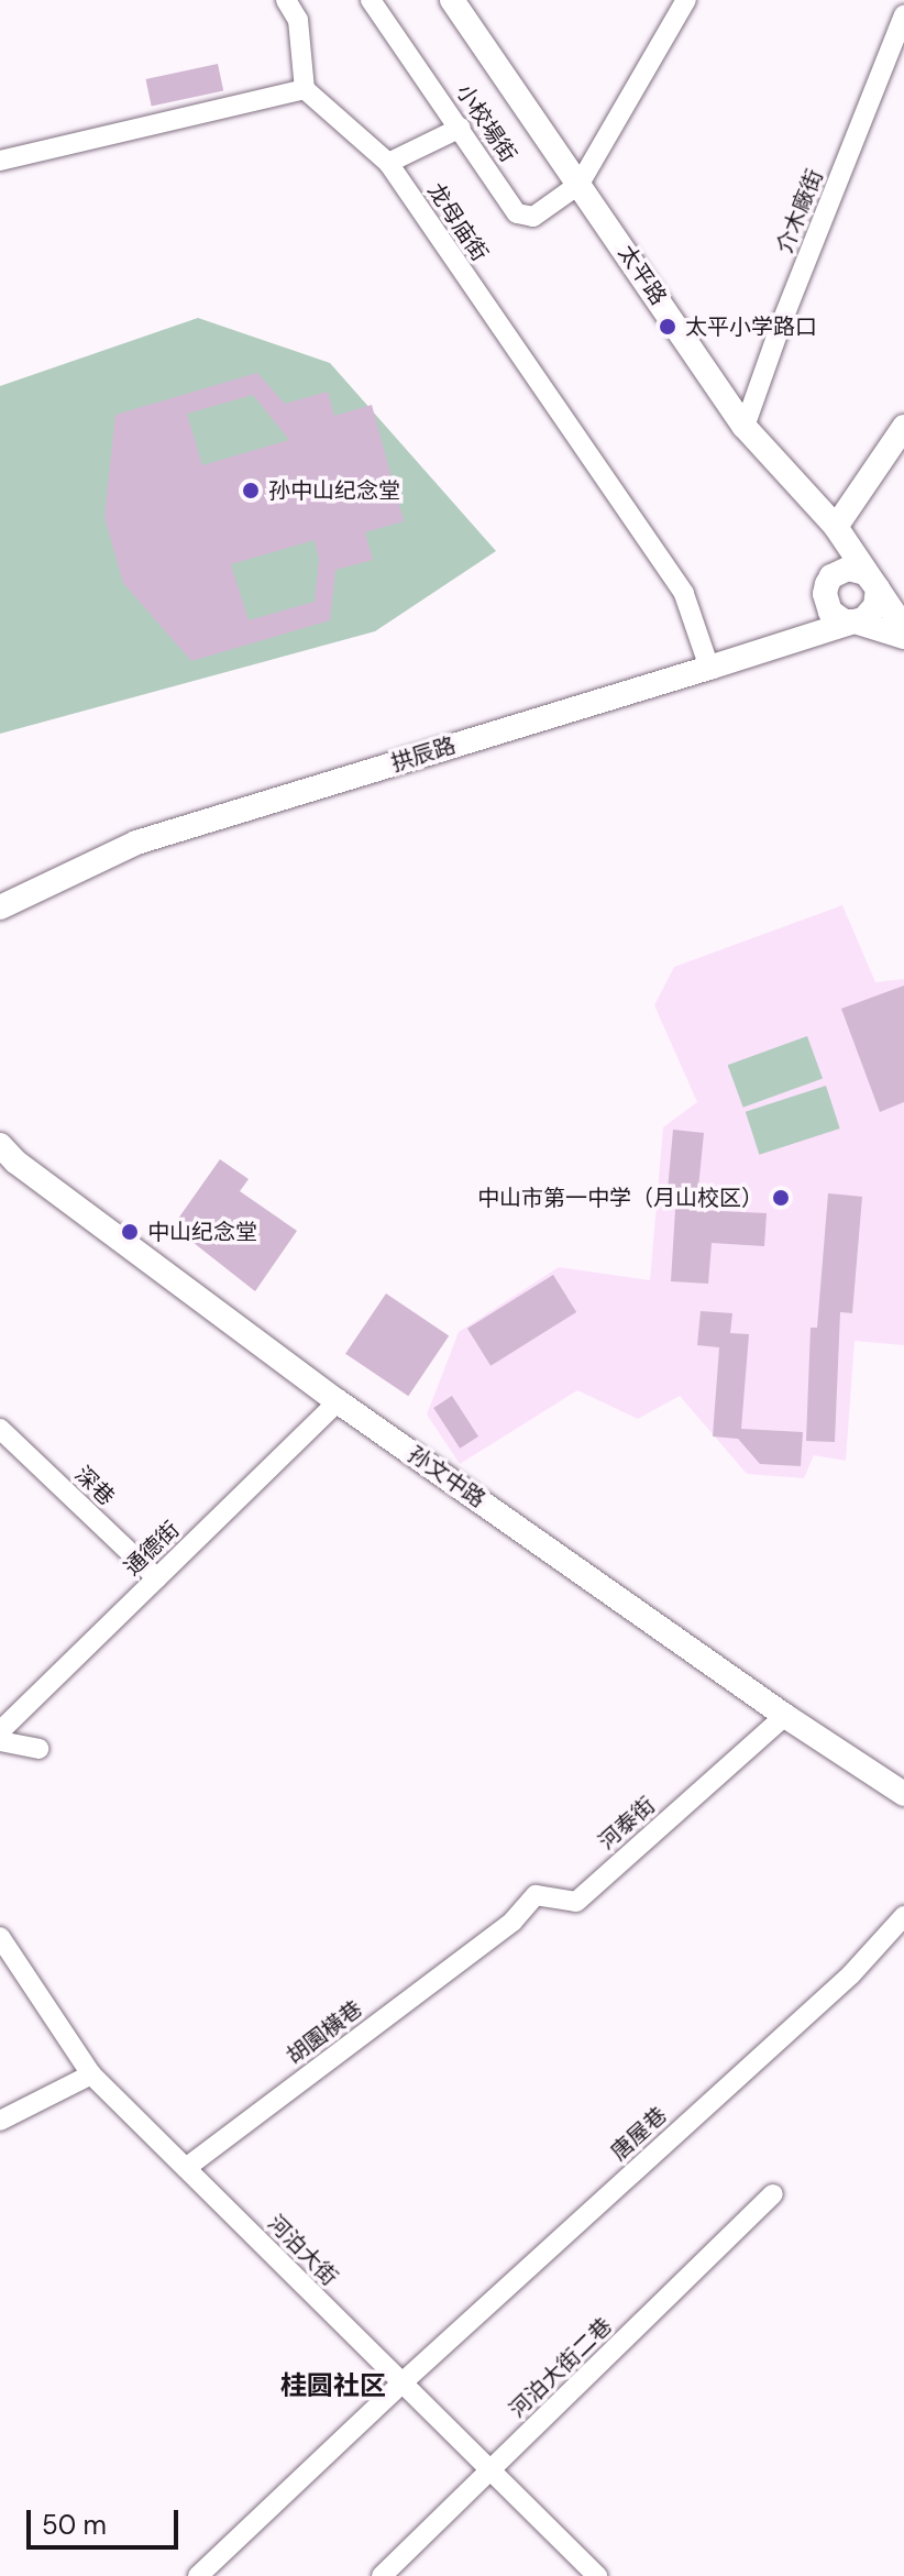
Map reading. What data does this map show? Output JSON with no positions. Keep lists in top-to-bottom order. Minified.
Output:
{"streets":{"street":["小校場街","介木廠街","龙母庙街","太平路","拱辰路","孙文中路","深巷","通德街","河泰街","胡園橫巷","唐屋巷","河泊大街","河泊大街二巷"]},"crossings":[["小校場街","太平路"],["介木廠街","太平路"],["龙母庙街","拱辰路"],["太平路","拱辰路"],["孙文中路","通德街"],["孙文中路","河泰街"],["深巷","通德街"],["河泰街","胡園橫巷"],["胡園橫巷","河泊大街"],["唐屋巷","河泊大街"],["河泊大街","河泊大街二巷"]],"districts":["桂圆社区"],"places":["太平小学路口","孙中山纪念堂","中山市第一中学（月山校区）","中山纪念堂"],"scale_bar":"50 m"}
